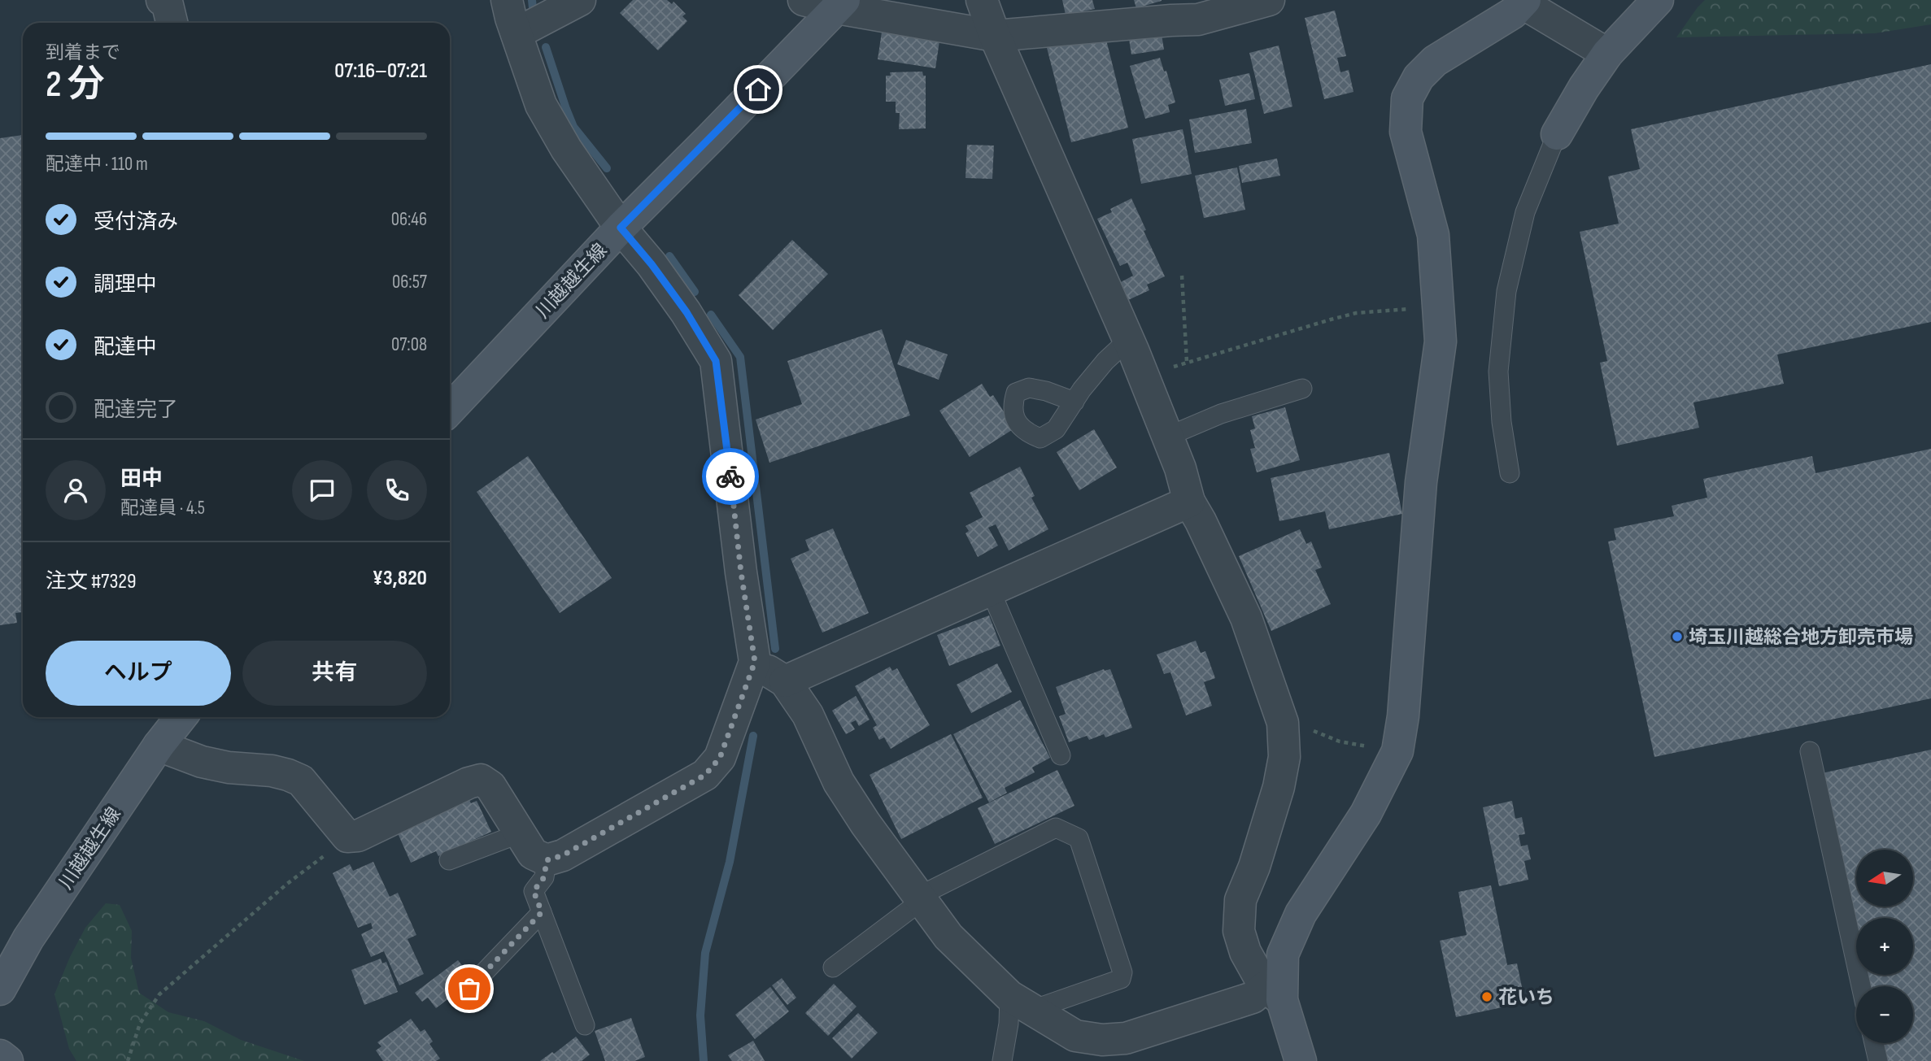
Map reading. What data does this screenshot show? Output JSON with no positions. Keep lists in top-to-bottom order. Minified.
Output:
{"streets":{"street":["川越越生線"]},"places":["埼玉川越総合地方卸売市場","花いち"],"north":"left","page":{"heading":["2 分","到着まで","07:16–07:21"],"panel":["田中","配達員 · 4.5","注文 #7329","¥3,820"],"bar":"配達中 · 110 m","list":[["受付済み","06:46"],["調理中","06:57"],["配達中","07:08"],"配達完了"],"buttons":["ヘルプ","共有"],"map_buttons":["+","−"]}}
